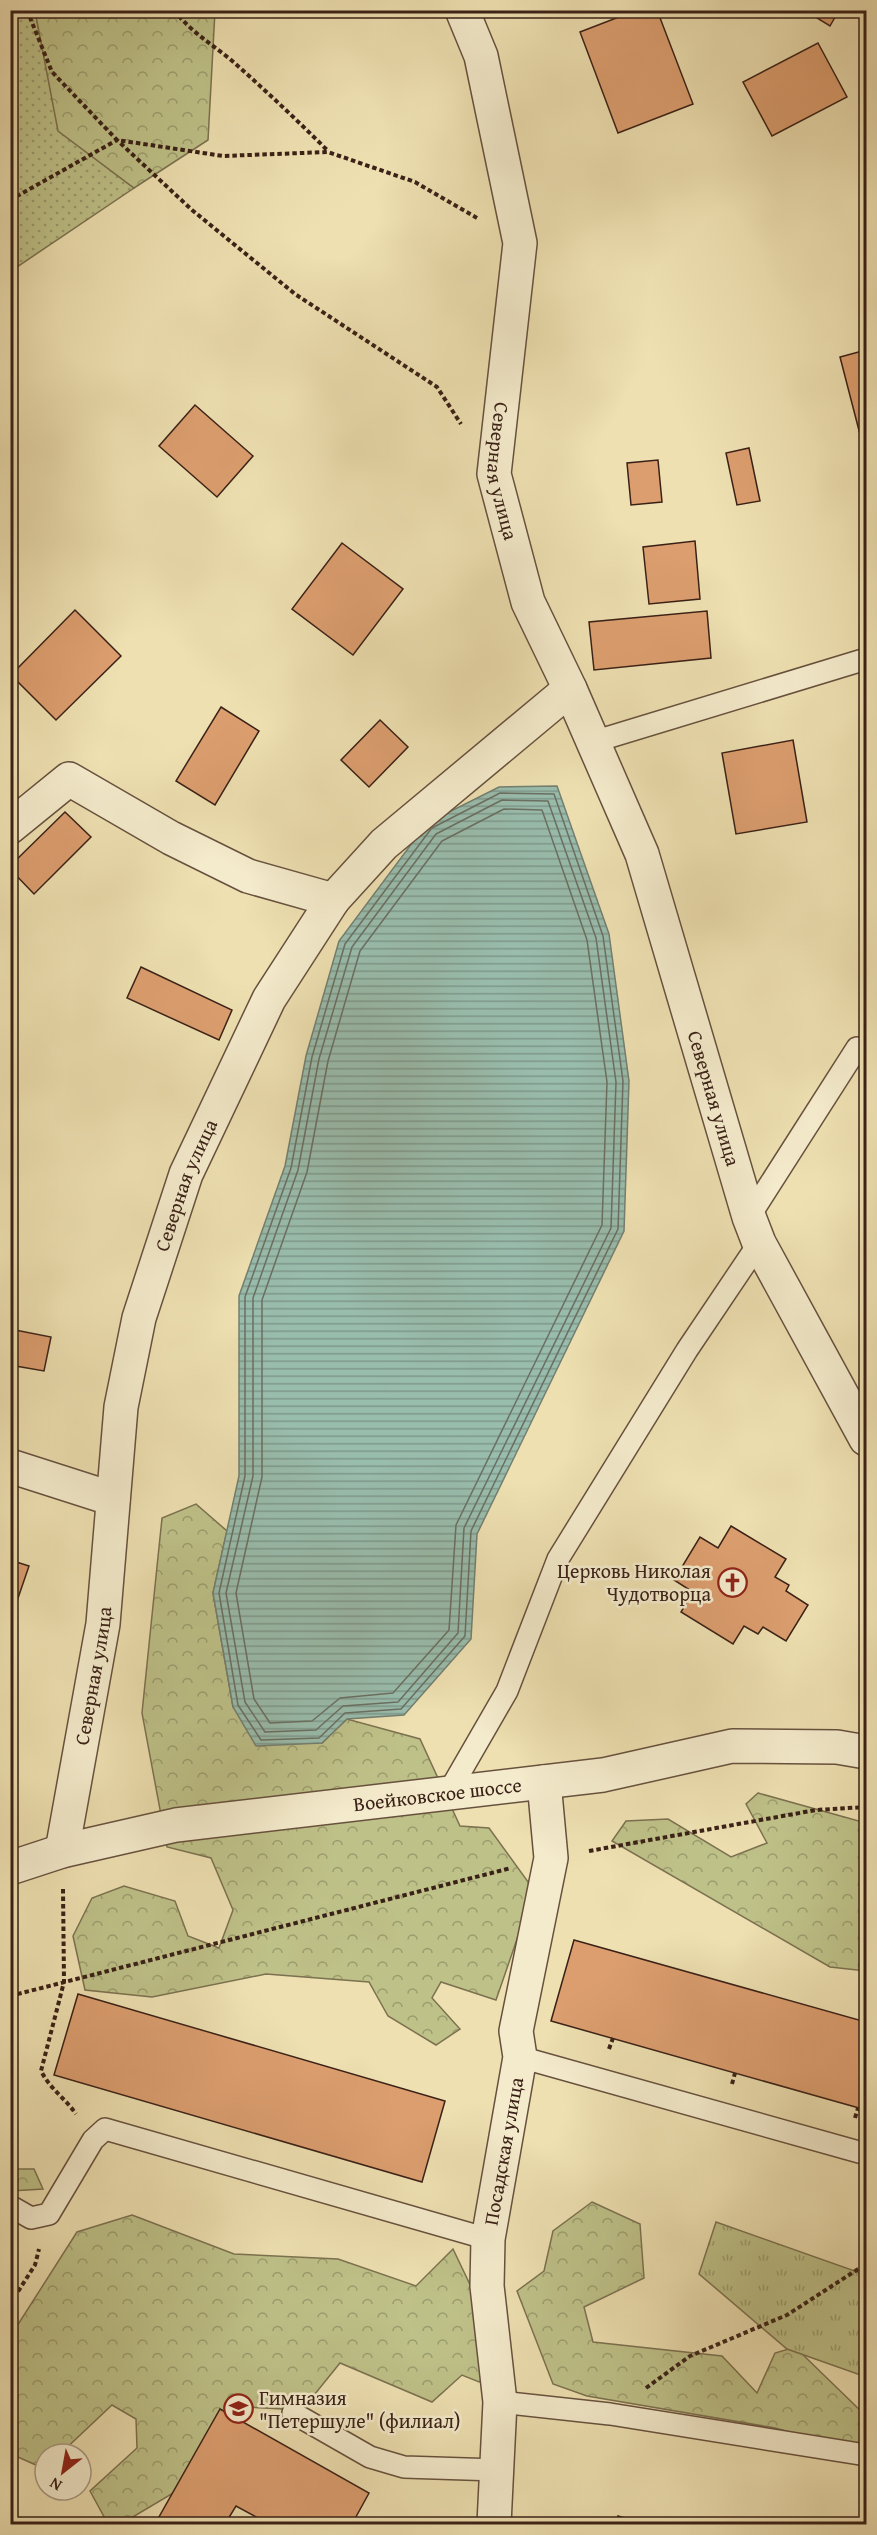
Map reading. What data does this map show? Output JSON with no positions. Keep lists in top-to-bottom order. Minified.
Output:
{"streets":{"street":["Северная улица","Воейковское шоссе","Посадская улица"]},"crossings":[["Северная улица","Воейковское шоссе"],["Воейковское шоссе","Посадская улица"]],"places":{"church":["Церковь Николая Чудотворца"],"school or university":["Гимназия \"Петершуле\" (филиал)"]},"north":"bottom left"}
